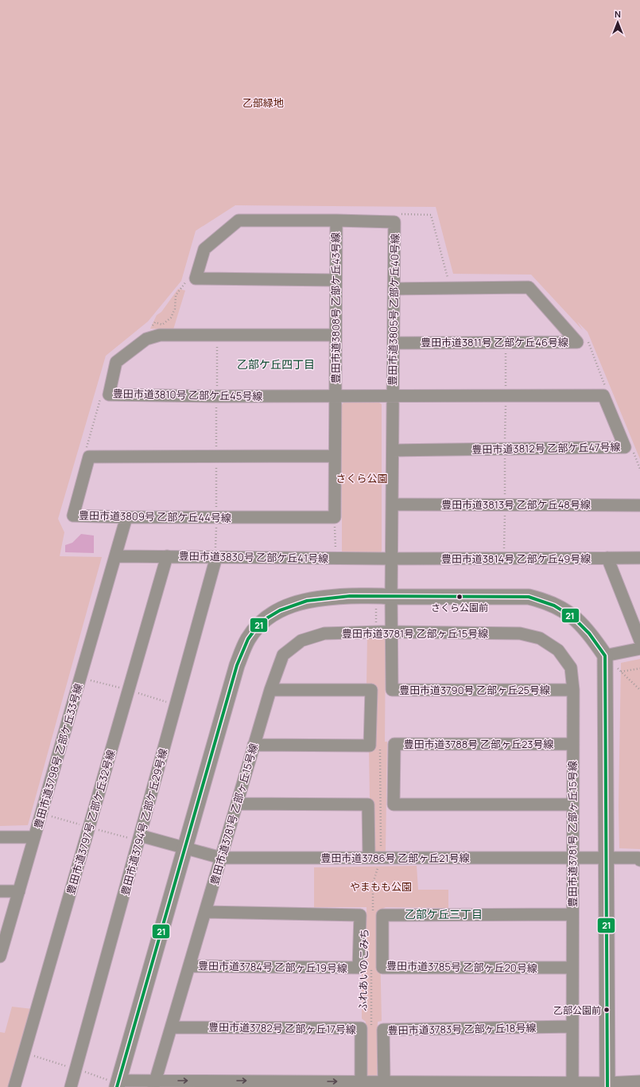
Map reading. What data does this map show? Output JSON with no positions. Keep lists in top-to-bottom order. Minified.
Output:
{"streets":{"street":["豊田市道3808号 乙部ケ丘43号線","豊田市道3805号 乙部ケ丘40号線","豊田市道3811号 乙部ケ丘46号線","豊田市道3810号 乙部ケ丘45号線","豊田市道3812号 乙部ケ丘47号線","豊田市道3813号 乙部ケ丘48号線","豊田市道3809号 乙部ケ丘44号線","豊田市道3830号 乙部ケ丘41号線","豊田市道3814号 乙部ケ丘49号線","豊田市道3781号 乙部ヶ丘15号線","豊田市道3790号 乙部ヶ丘25号線","豊田市道3788号 乙部ヶ丘23号線","豊田市道3798号 乙部ケ丘33号線","豊田市道3797号 乙部ケ丘32号線","豊田市道3794号 乙部ケ丘29号線","豊田市道3786号 乙部ヶ丘21号線","豊田市道3784号 乙部ヶ丘19号線","豊田市道3785号 乙部ヶ丘20号線","豊田市道3782号 乙部ヶ丘17号線","豊田市道3783号 乙部ヶ丘18号線"],"path":["ふれあいのこみち"]},"crossings":[["豊田市道3808号 乙部ケ丘43号線","豊田市道3805号 乙部ケ丘40号線"],["豊田市道3808号 乙部ケ丘43号線","豊田市道3810号 乙部ケ丘45号線"],["豊田市道3808号 乙部ケ丘43号線","豊田市道3809号 乙部ケ丘44号線"],["豊田市道3805号 乙部ケ丘40号線","豊田市道3811号 乙部ケ丘46号線"],["豊田市道3805号 乙部ケ丘40号線","豊田市道3810号 乙部ケ丘45号線"],["豊田市道3805号 乙部ケ丘40号線","豊田市道3812号 乙部ケ丘47号線"],["豊田市道3805号 乙部ケ丘40号線","豊田市道3813号 乙部ケ丘48号線"],["豊田市道3805号 乙部ケ丘40号線","豊田市道3830号 乙部ケ丘41号線"],["豊田市道3805号 乙部ケ丘40号線","豊田市道3814号 乙部ケ丘49号線"],["豊田市道3805号 乙部ケ丘40号線","豊田市道3790号 乙部ヶ丘25号線"],["豊田市道3810号 乙部ケ丘45号線","豊田市道3812号 乙部ケ丘47号線"],["豊田市道3809号 乙部ケ丘44号線","豊田市道3798号 乙部ケ丘33号線"],["豊田市道3830号 乙部ケ丘41号線","豊田市道3814号 乙部ケ丘49号線"],["豊田市道3830号 乙部ケ丘41号線","豊田市道3798号 乙部ケ丘33号線"],["豊田市道3830号 乙部ケ丘41号線","豊田市道3797号 乙部ケ丘32号線"],["豊田市道3830号 乙部ケ丘41号線","豊田市道3794号 乙部ケ丘29号線"],["豊田市道3781号 乙部ヶ丘15号線","豊田市道3790号 乙部ヶ丘25号線"],["豊田市道3781号 乙部ヶ丘15号線","豊田市道3788号 乙部ヶ丘23号線"],["豊田市道3781号 乙部ヶ丘15号線","豊田市道3786号 乙部ヶ丘21号線"],["豊田市道3781号 乙部ヶ丘15号線","豊田市道3784号 乙部ヶ丘19号線"],["豊田市道3781号 乙部ヶ丘15号線","豊田市道3785号 乙部ヶ丘20号線"],["豊田市道3781号 乙部ヶ丘15号線","豊田市道3782号 乙部ヶ丘17号線"],["豊田市道3781号 乙部ヶ丘15号線","豊田市道3783号 乙部ヶ丘18号線"],["豊田市道3794号 乙部ケ丘29号線","豊田市道3786号 乙部ヶ丘21号線"]],"districts":["乙部ケ丘四丁目","乙部ケ丘三丁目"],"parks":["乙部緑地","さくら公園","やまもも公園"],"places":["さくら公園前","乙部公園前"],"lines":["transit line 21"],"north":"top"}
